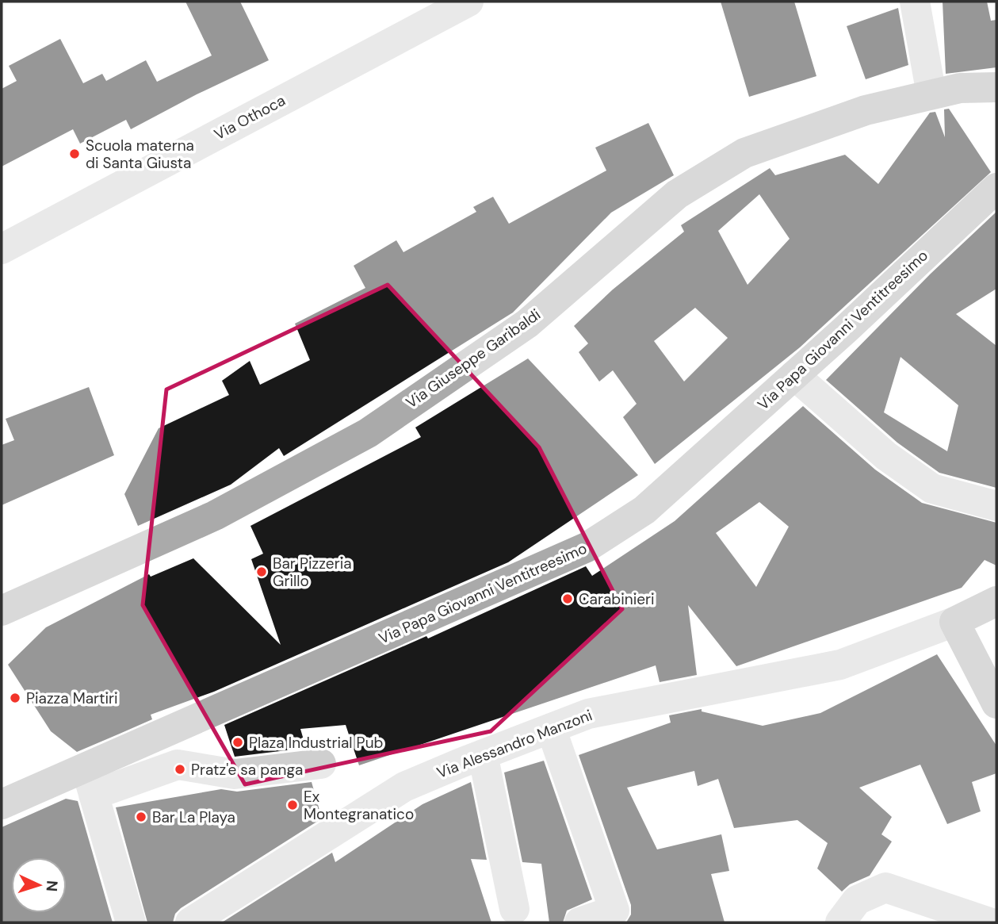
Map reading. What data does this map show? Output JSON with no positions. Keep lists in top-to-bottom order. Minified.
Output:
{"streets":{"main road":["Via Papa Giovanni Ventitreesimo","Via Giuseppe Garibaldi","Via Alessandro Manzoni"],"street":["Via Othoca"]},"places":["Scuola materna di Santa Giusta","Bar Pizzeria Grillo","Carabinieri","Piazza Martiri","Plaza Industrial Pub","Pratz'e sa panga","Ex Montegranatico","Bar La Playa"],"north":"right"}
